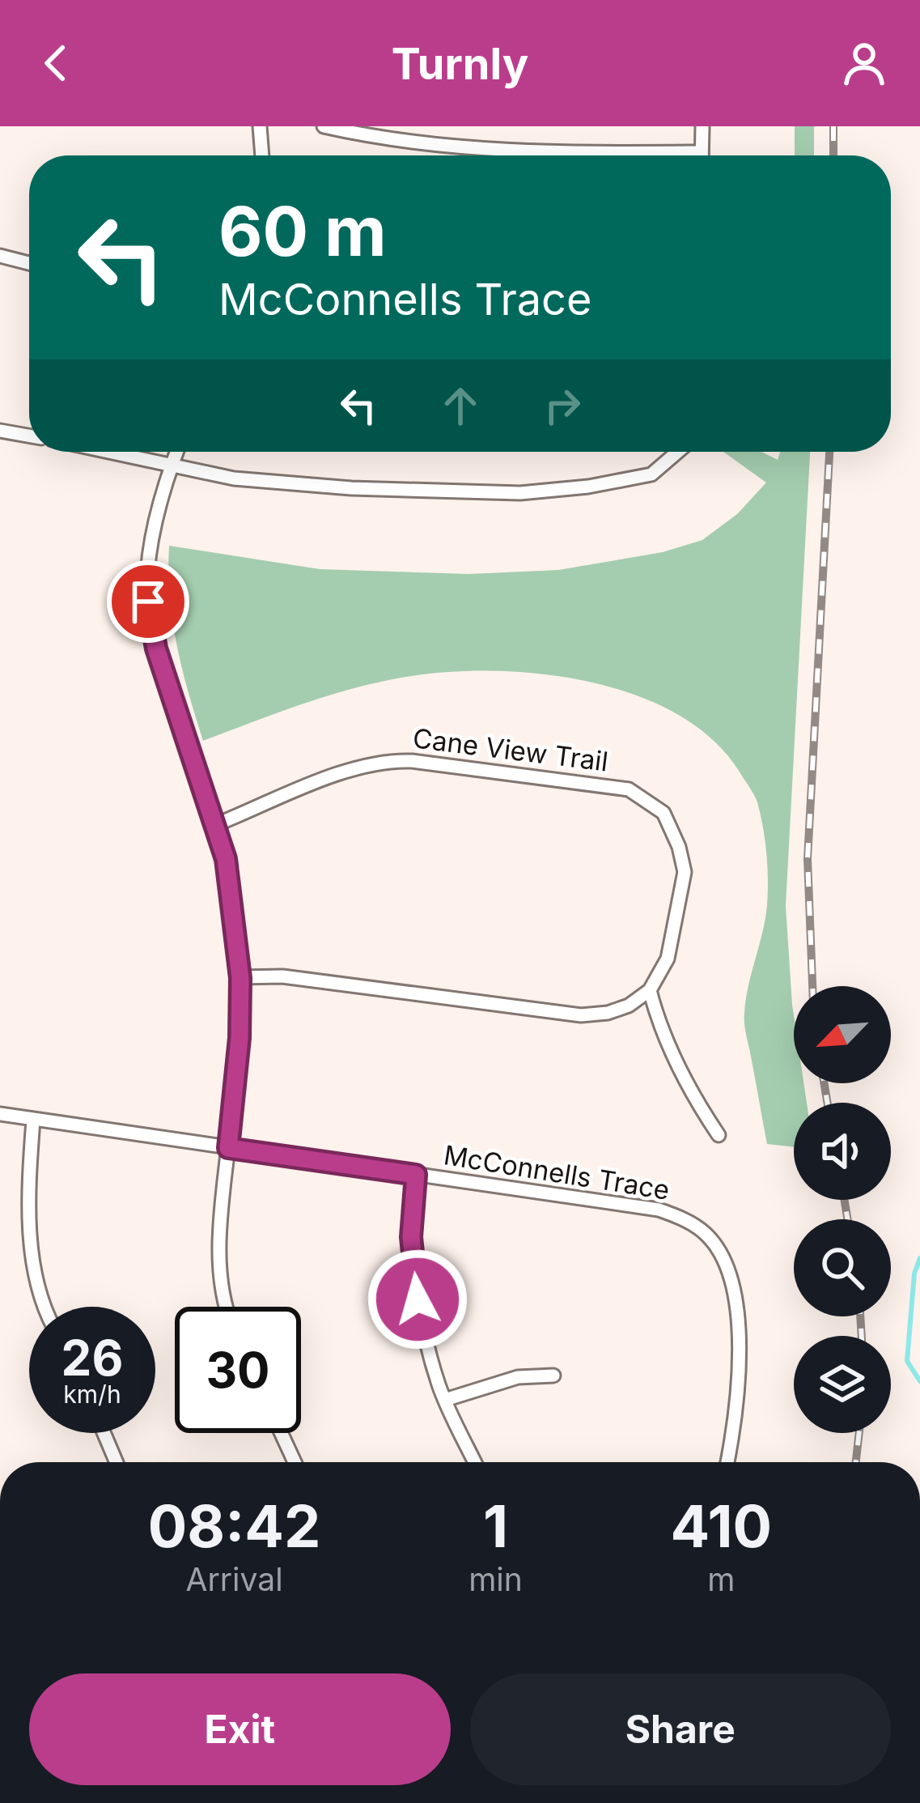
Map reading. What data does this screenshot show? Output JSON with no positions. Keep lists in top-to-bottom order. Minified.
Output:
{"streets":{"street":["Cane View Trail","McConnells Trace"]},"north":"bottom left","page":{"header":"Turnly","turn":["60 m","McConnells Trace"],"speed":"26 km/h","limit":"30","eta":["08:42","Arrival","1","min","410","m"],"buttons":["Exit","Share"]}}
